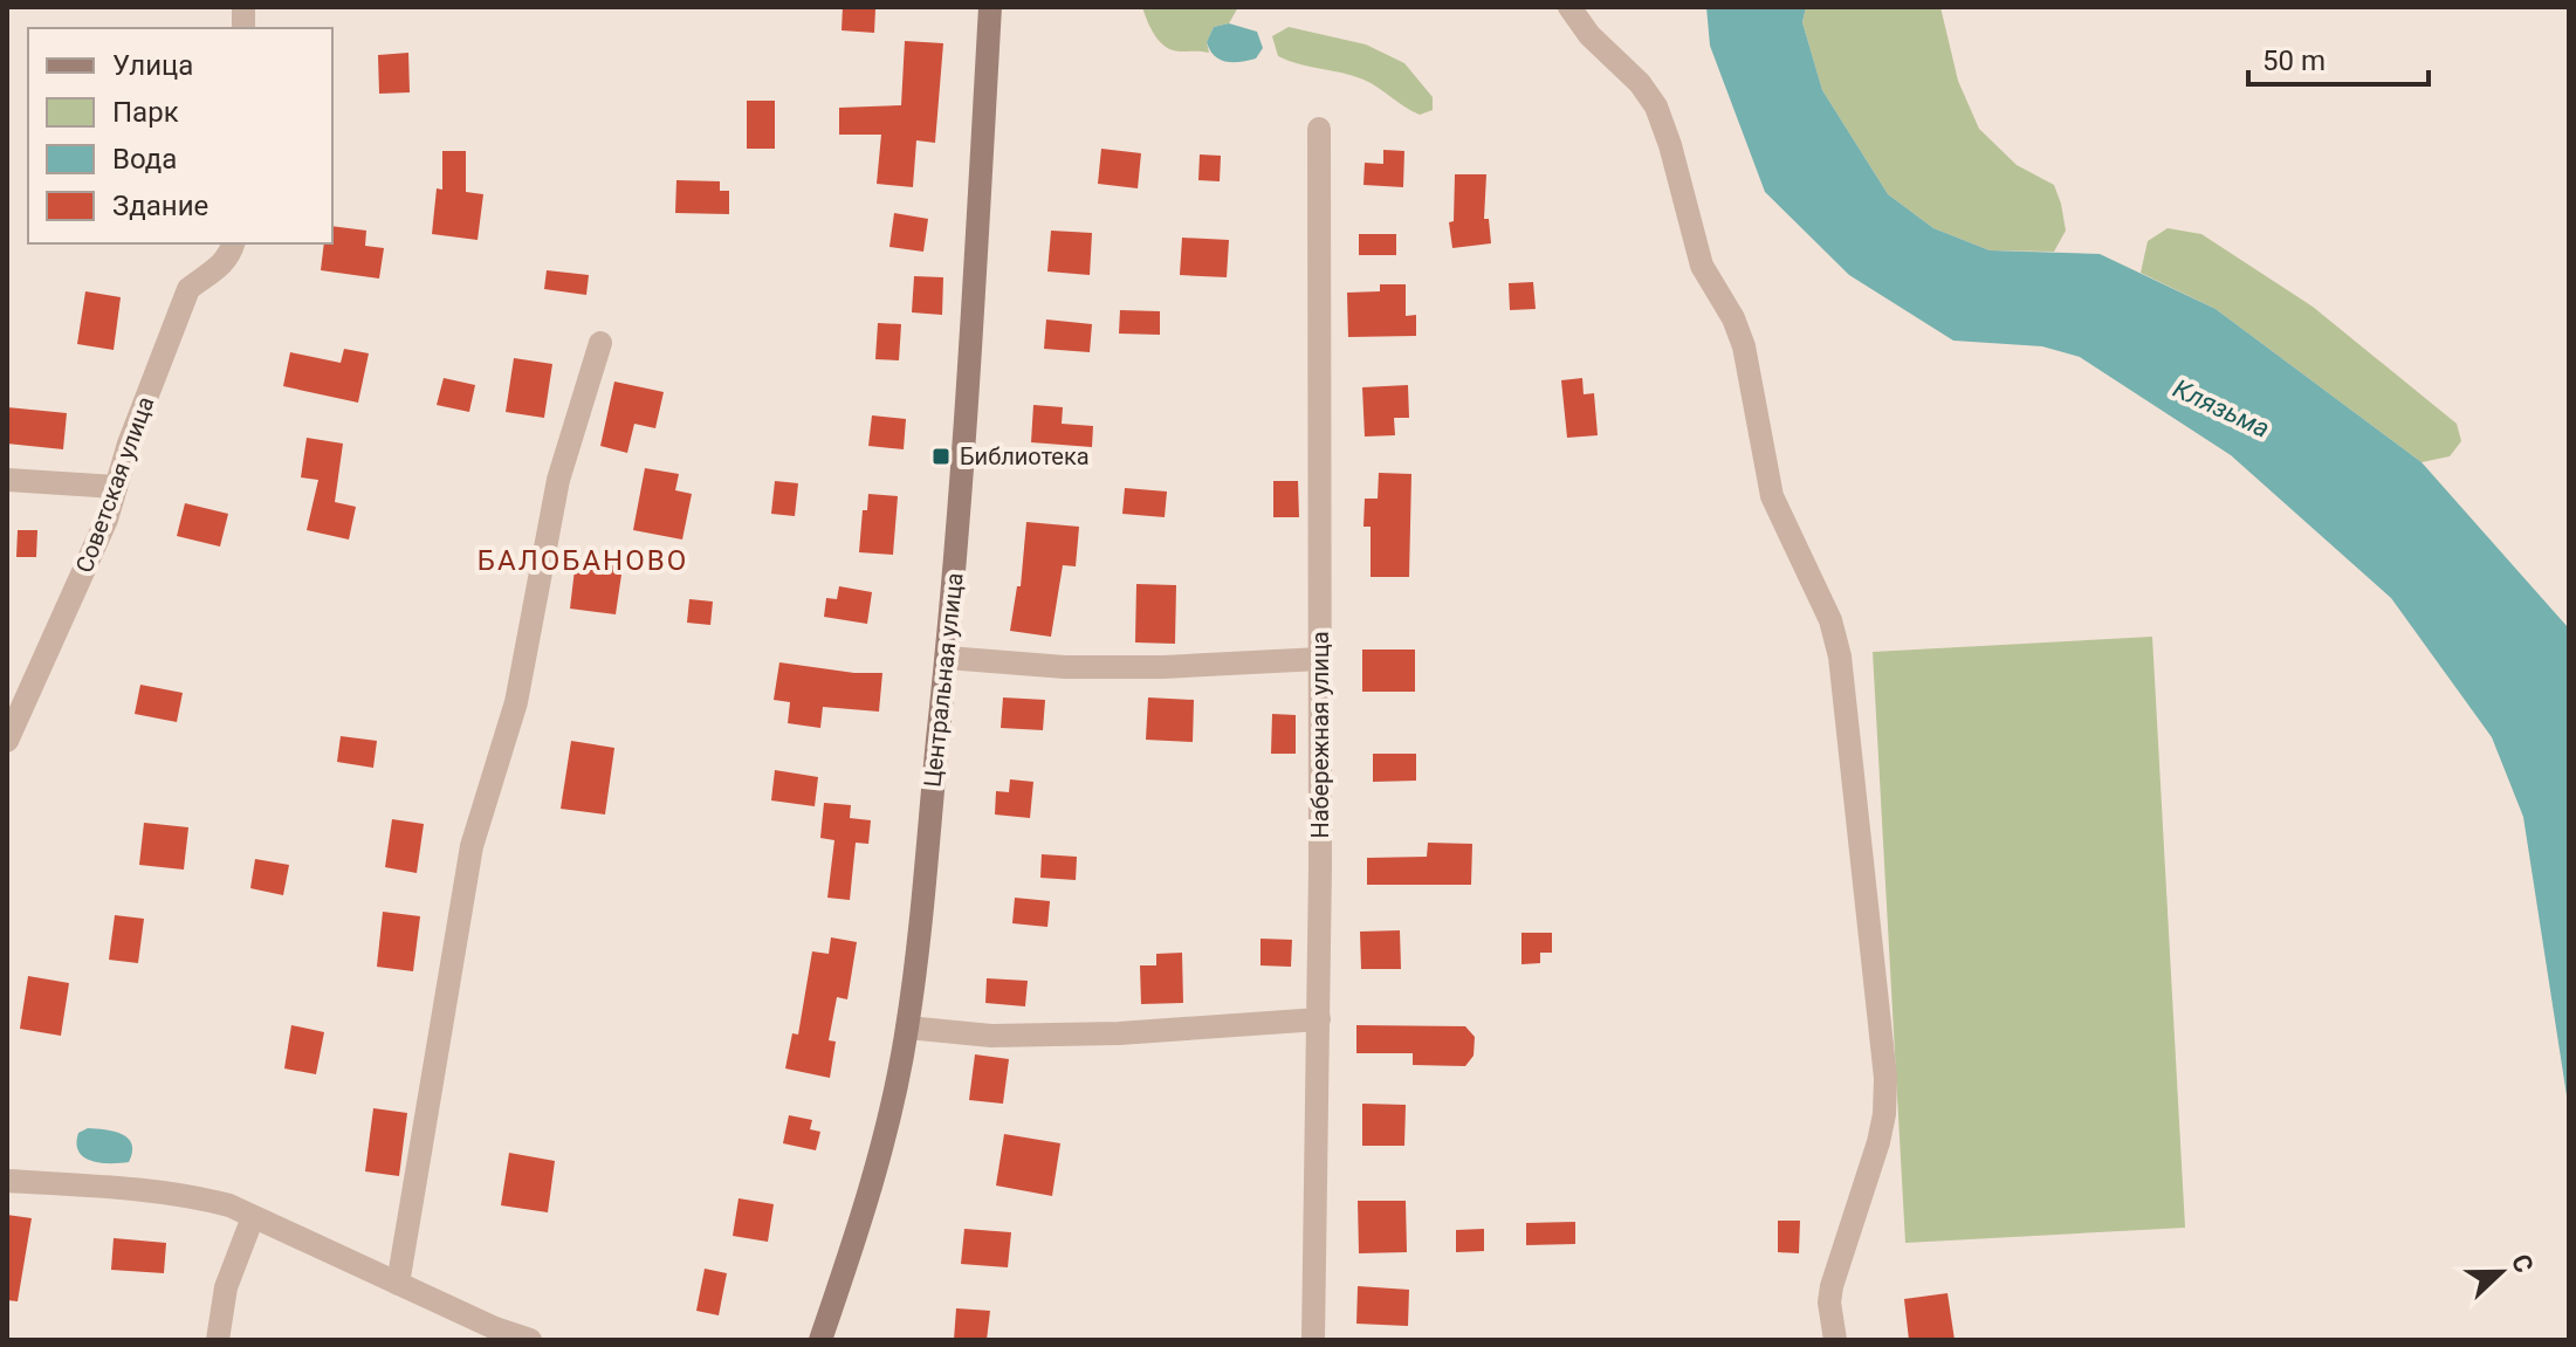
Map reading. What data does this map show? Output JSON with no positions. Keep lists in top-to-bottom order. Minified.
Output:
{"streets":{"main road":["Центральная улица"],"street":["Советская улица","Набережная улица"]},"districts":["БАЛОБАНОВО"],"water":["Клязьма"],"places":{"transit":["Библиотека"]},"legend":["Улица","Парк","Вода","Здание"],"scale_bar":"50 m","north":"right"}
